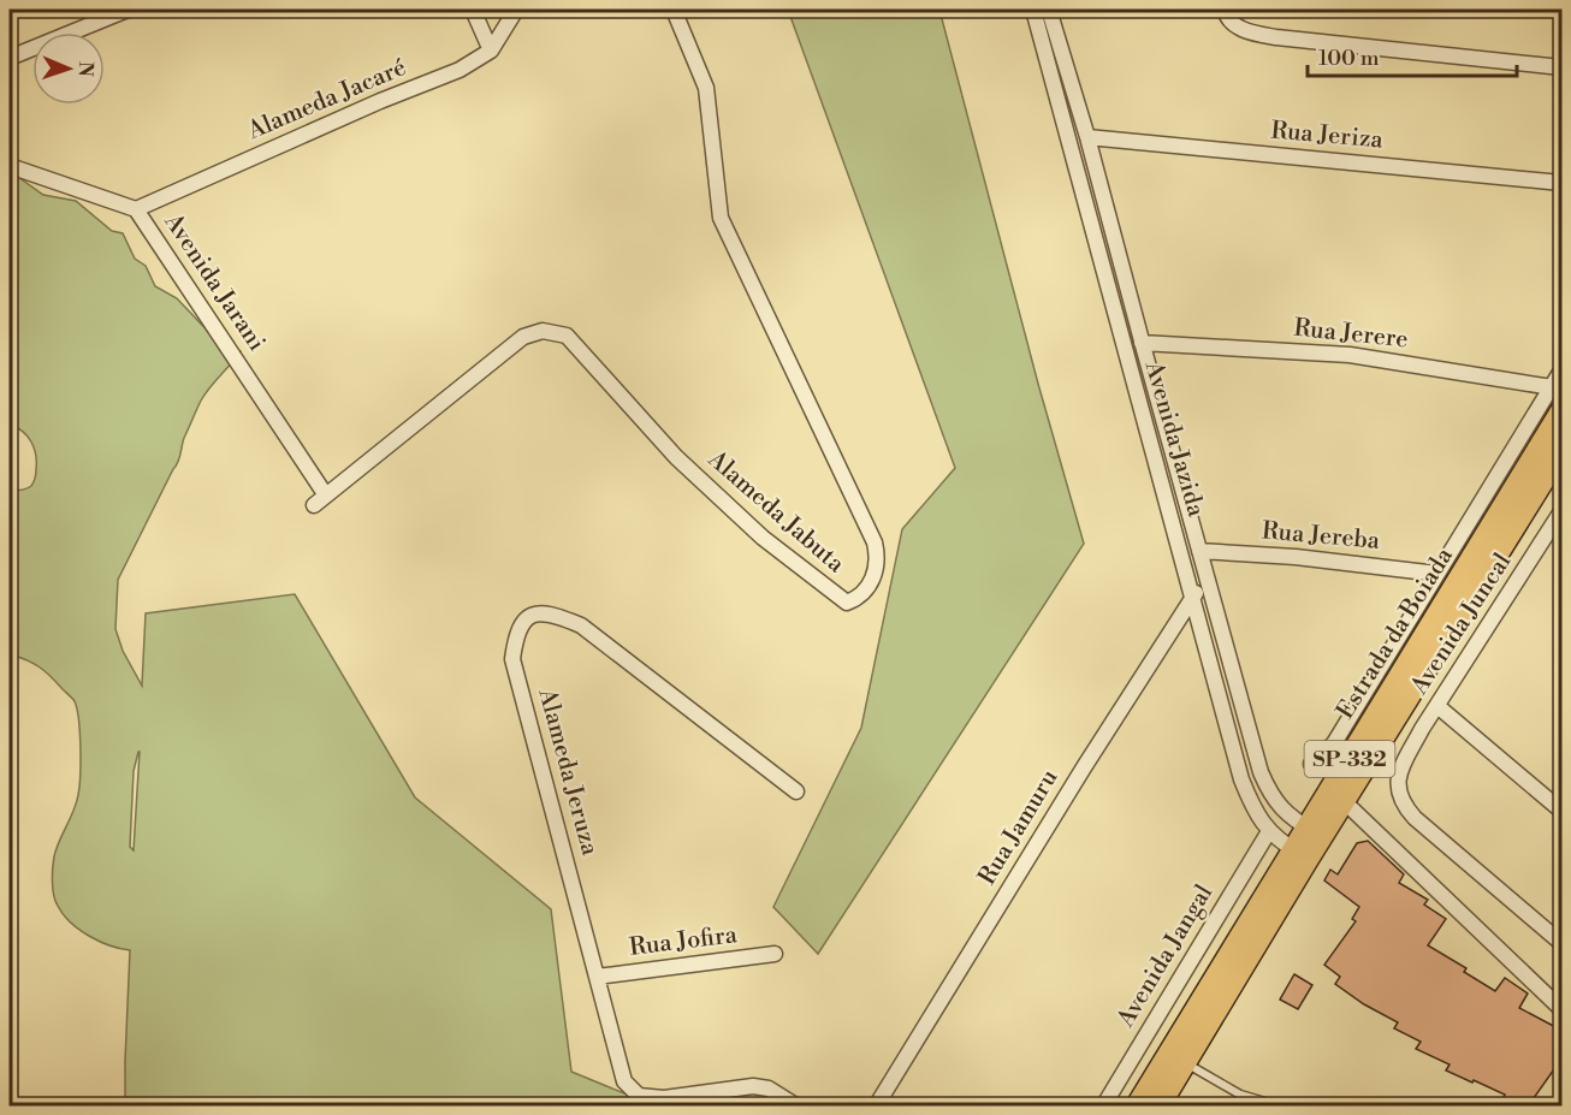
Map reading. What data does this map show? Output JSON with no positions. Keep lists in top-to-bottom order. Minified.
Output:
{"streets":{"main road":["Estrada da Boiada","SP-332"],"street":["Alameda Jacaré","Rua Jeriza","Avenida Jarani","Rua Jerere","Avenida Jazida","Alameda Jabuta","Rua Jereba","Avenida Juncal","Alameda Jeruza","Rua Jamuru","Rua Jofira","Avenida Jangal"]},"crossings":[["Alameda Jacaré","Avenida Jarani"],["Rua Jeriza","Avenida Jazida"],["Avenida Jarani","Alameda Jabuta"],["Rua Jerere","Avenida Jazida"],["Avenida Jazida","Rua Jereba"],["Avenida Jazida","Estrada da Boiada"],["Avenida Jazida","Rua Jamuru"],["Avenida Jazida","Avenida Jangal"],["Alameda Jeruza","Rua Jofira"]],"scale_bar":"100 m","north":"right"}
